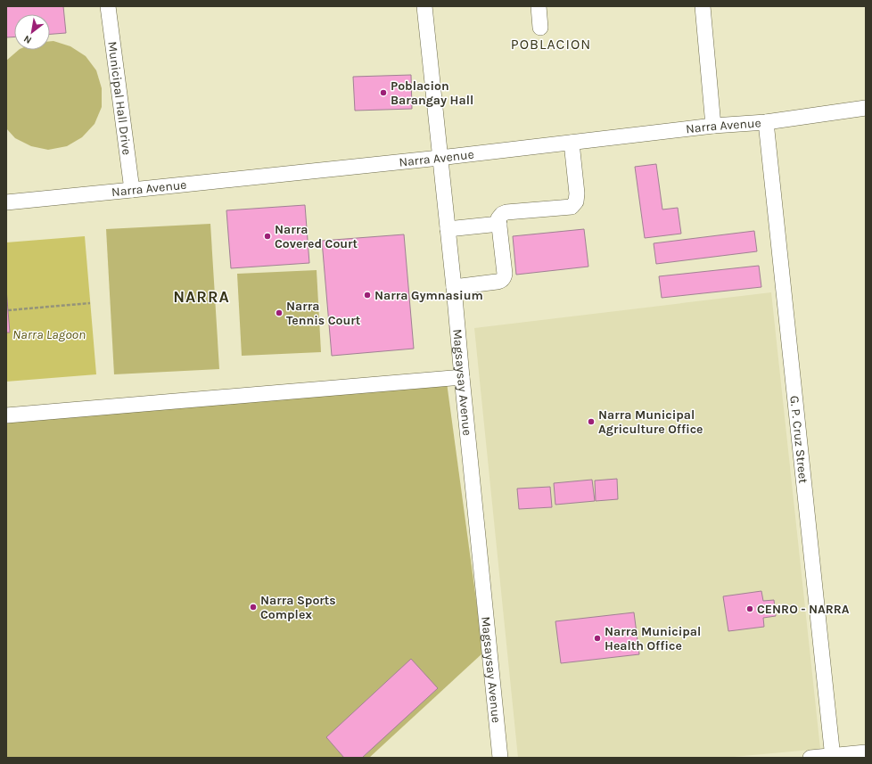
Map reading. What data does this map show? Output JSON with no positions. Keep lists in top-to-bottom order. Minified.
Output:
{"streets":{"street":["Municipal Hall Drive","Narra Avenue","Magsaysay Avenue","G. P. Cruz Street"]},"crossings":[["Municipal Hall Drive","Narra Avenue"],["Narra Avenue","Magsaysay Avenue"],["Narra Avenue","G. P. Cruz Street"]],"districts":["POBLACION","NARRA"],"water":["Narra Lagoon"],"places":["Poblacion Barangay Hall","Narra Covered Court","Narra Gymnasium","Narra Tennis Court","Narra Municipal Agriculture Office","Narra Sports Complex","CENRO - NARRA","Narra Municipal Health Office"],"north":"bottom left"}
